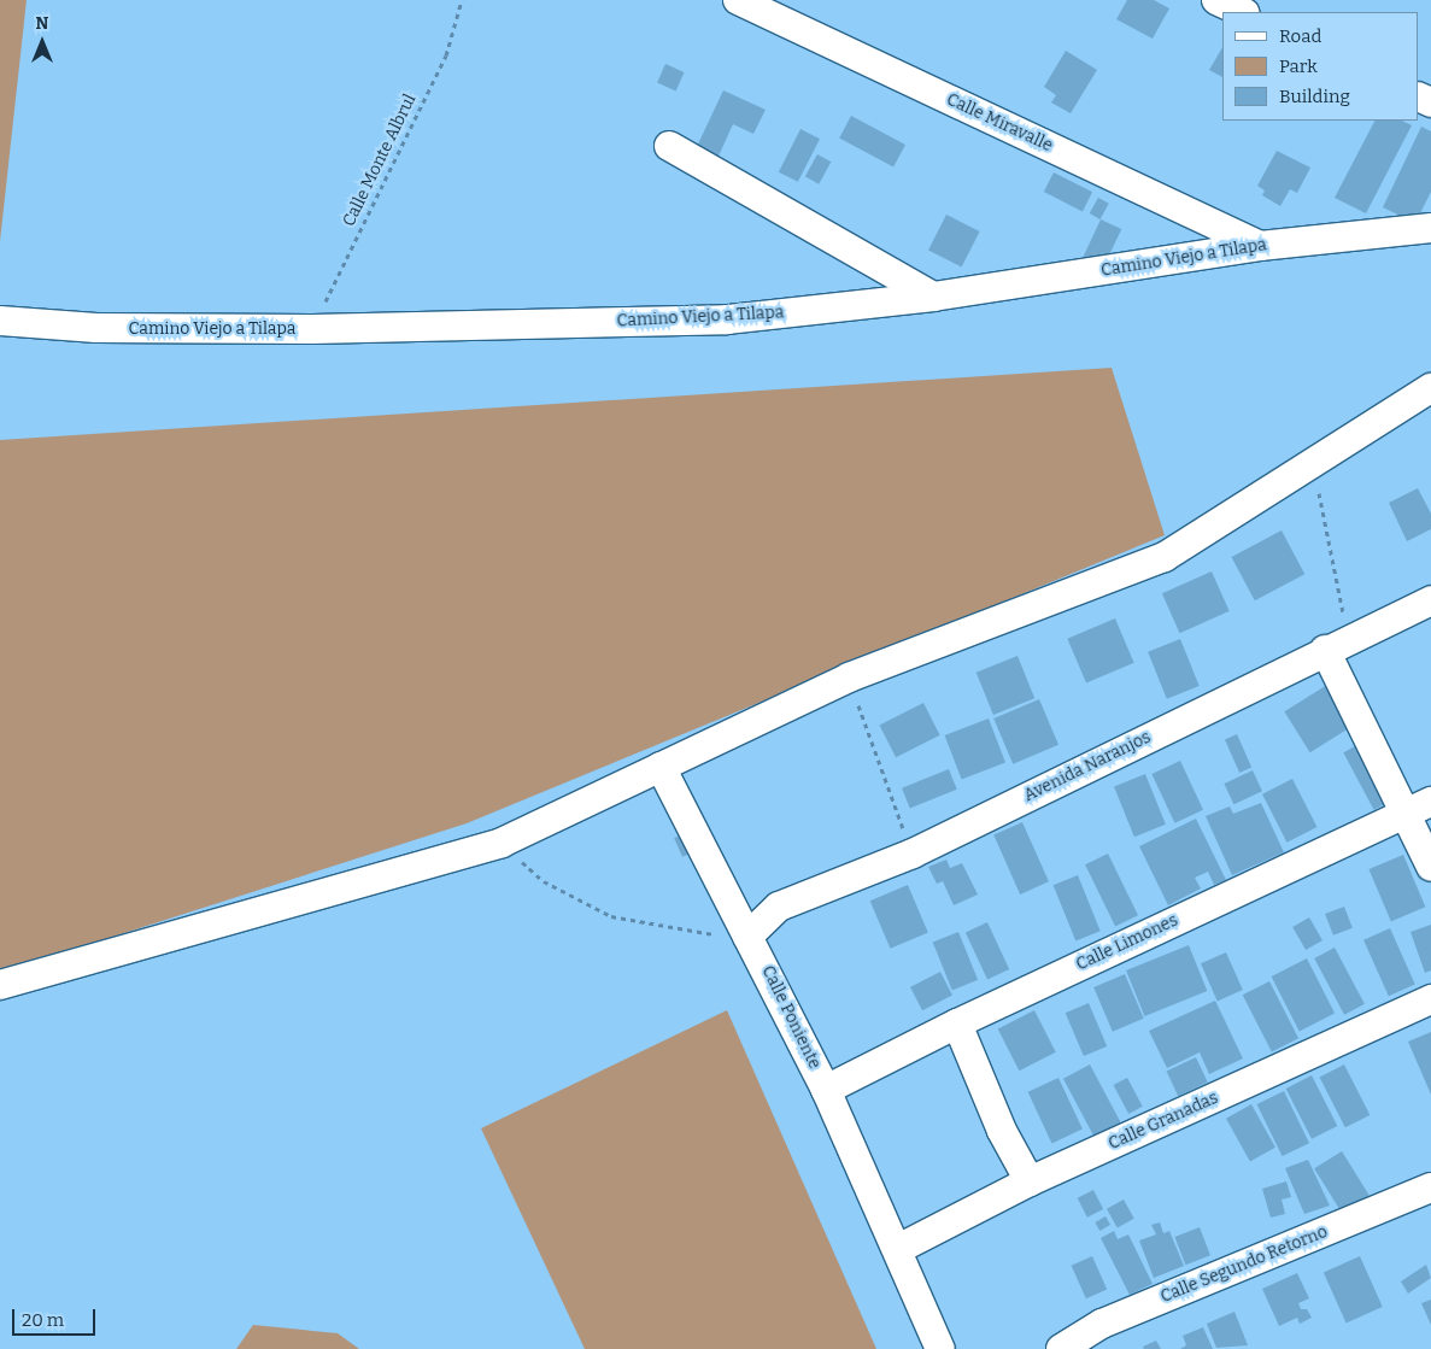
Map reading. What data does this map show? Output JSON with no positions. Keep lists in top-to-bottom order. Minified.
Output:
{"streets":{"street":["Calle Miravalle","Camino Viejo a Tilapa","Avenida Naranjos","Calle Limones","Calle Poniente","Calle Granadas","Calle Segundo Retorno"],"path":["Calle Monte Albrul"]},"crossings":[["Calle Miravalle","Camino Viejo a Tilapa"],["Calle Monte Albrul","Camino Viejo a Tilapa"],["Avenida Naranjos","Calle Poniente"],["Calle Limones","Calle Poniente"],["Calle Poniente","Calle Granadas"]],"legend":["Road","Park","Building"],"scale_bar":"20 m","north":"top"}
